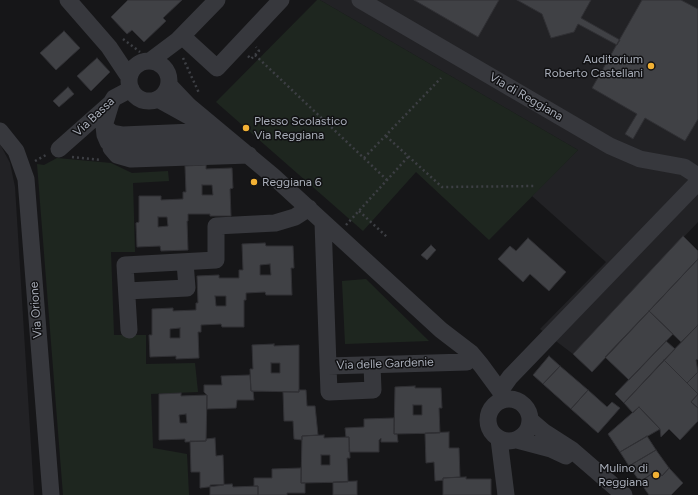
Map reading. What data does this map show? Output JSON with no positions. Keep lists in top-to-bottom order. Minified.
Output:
{"streets":{"street":["Via di Reggiana","Via Bassa","Via Orione","Via delle Gardenie"]},"places":["Auditorium Roberto Castellani","Plesso Scolastico Via Reggiana","Reggiana 6","Mulino di Reggiana"]}
